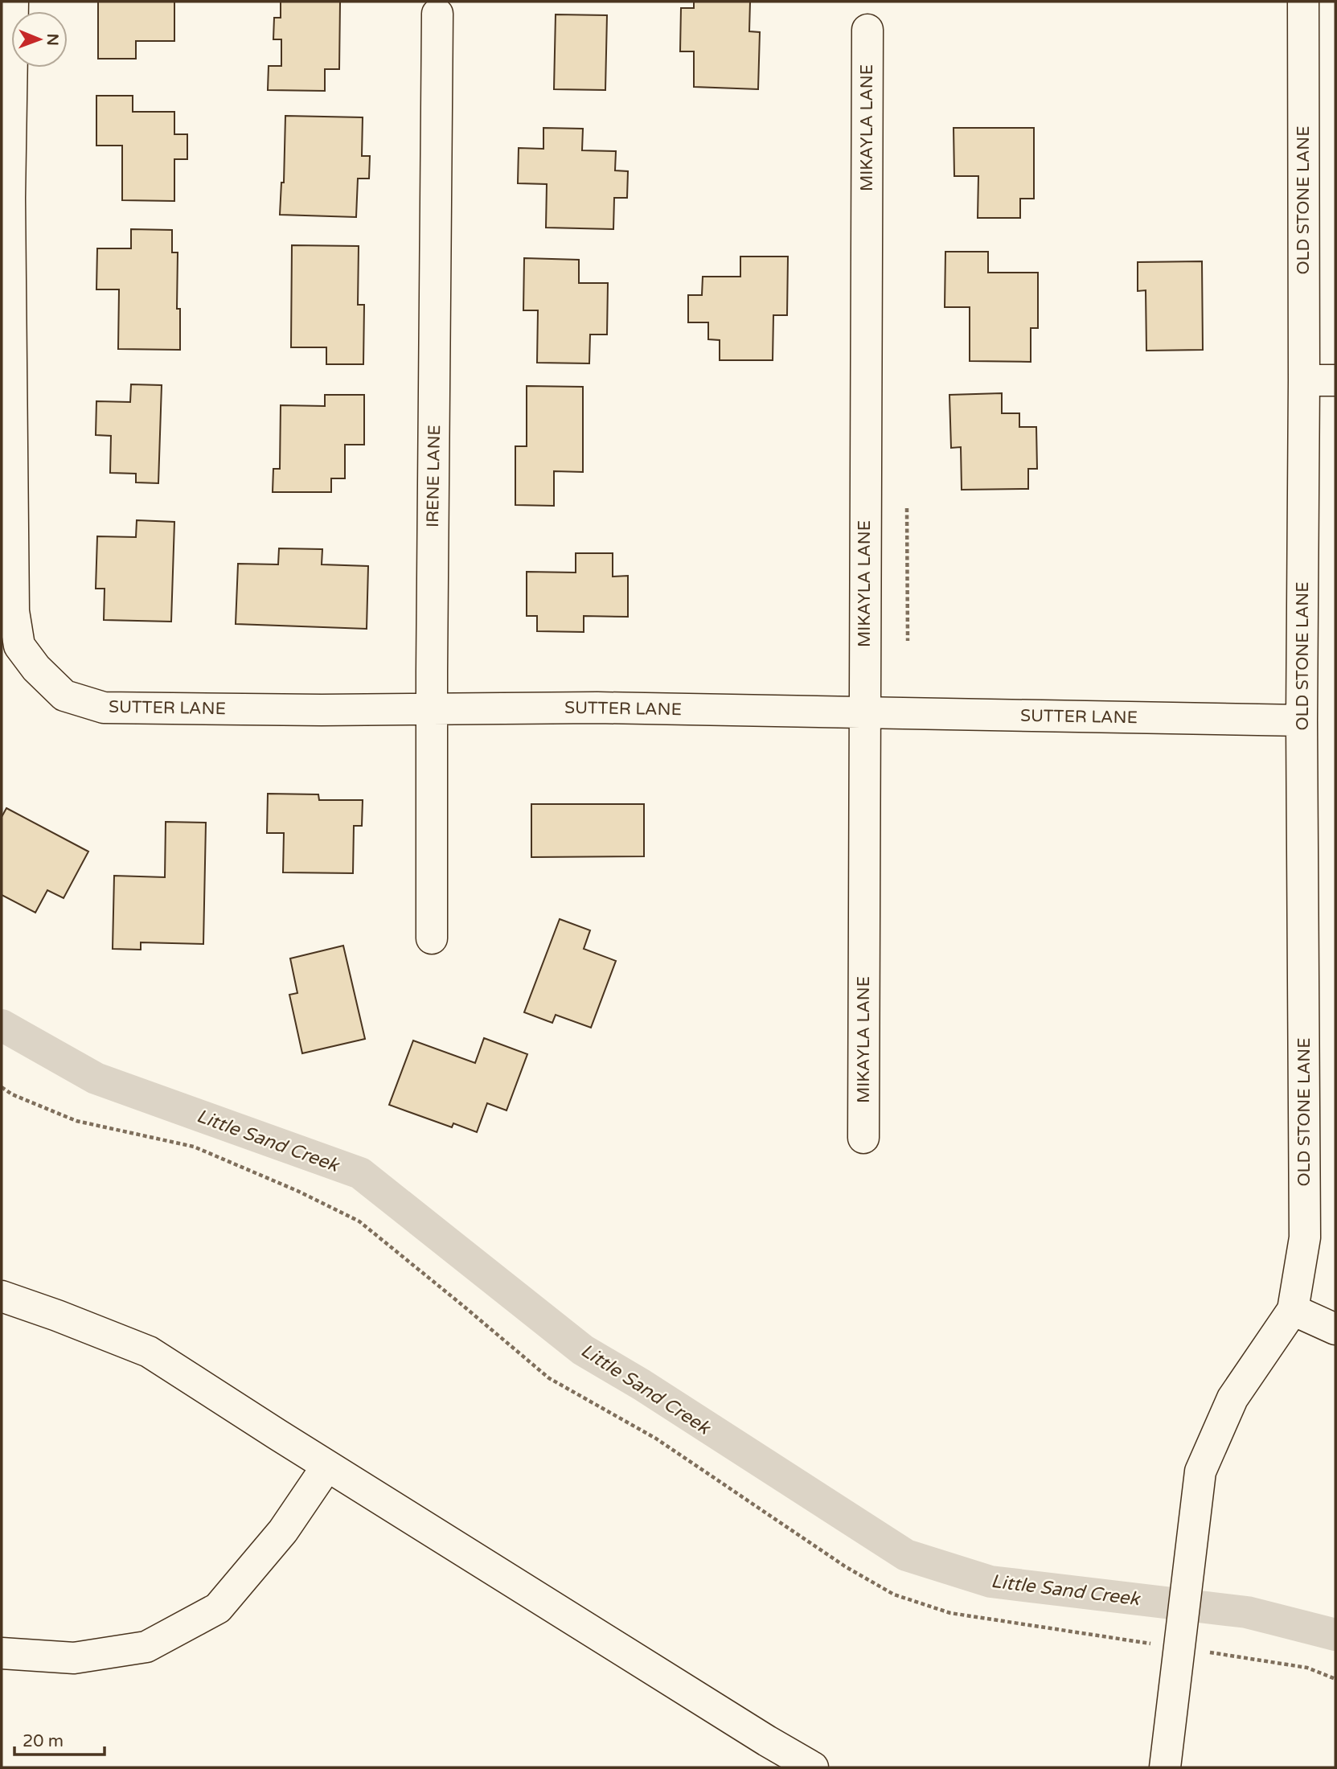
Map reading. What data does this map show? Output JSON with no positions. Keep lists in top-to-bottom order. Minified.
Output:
{"streets":{"street":["MIKAYLA LANE","OLD STONE LANE","IRENE LANE","SUTTER LANE"]},"crossings":[["MIKAYLA LANE","SUTTER LANE"],["OLD STONE LANE","SUTTER LANE"],["IRENE LANE","SUTTER LANE"]],"water":["Little Sand Creek"],"scale_bar":"20 m","north":"right"}
